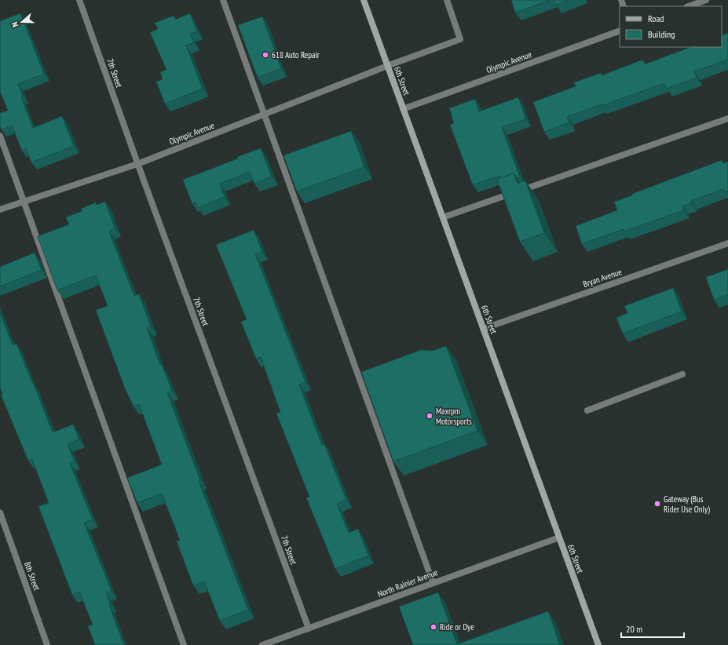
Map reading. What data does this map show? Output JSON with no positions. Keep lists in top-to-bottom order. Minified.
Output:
{"streets":{"main road":["6th Street"],"street":["Olympic Avenue","7th Street","Bryan Avenue","8th Street","North Rainier Avenue"]},"crossings":[["Olympic Avenue","7th Street"],["Olympic Avenue","6th Street"],["7th Street","North Rainier Avenue"],["6th Street","Bryan Avenue"],["6th Street","North Rainier Avenue"]],"places":["618 Auto Repair","Maxrpm Motorsports","Gateway (Bus Rider Use Only)","Ride or Dye"],"legend":["Road","Building"],"scale_bar":"20 m","north":"left"}
